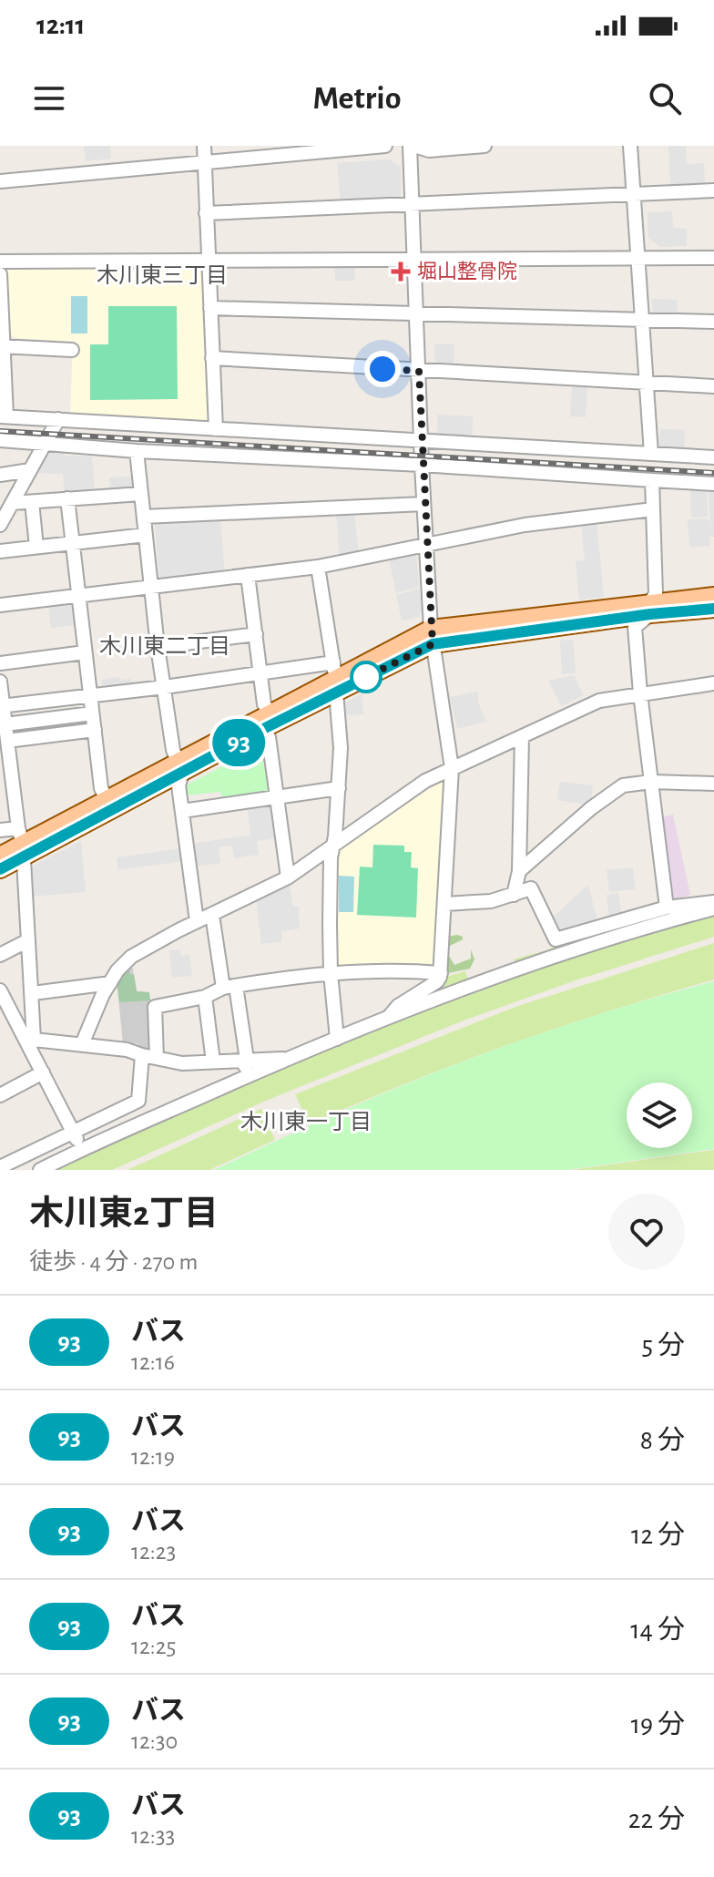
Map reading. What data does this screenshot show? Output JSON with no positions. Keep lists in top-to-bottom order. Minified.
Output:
{"districts":["木川東三丁目","木川東二丁目","木川東一丁目"],"places":{"health":["堀山整骨院"]},"lines":["bus line 93"],"page":{"status":"12:11","header":"Metrio","on_map":"93","heading":["木川東2丁目","徒歩 · 4 分 · 270 m"],"list":[{"mark":"93","name":"バス","note":"12:16","value":"5 分"},{"mark":"93","name":"バス","note":"12:19","value":"8 分"},{"mark":"93","name":"バス","note":"12:23","value":"12 分"},{"mark":"93","name":"バス","note":"12:25","value":"14 分"},{"mark":"93","name":"バス","note":"12:30","value":"19 分"},{"mark":"93","name":"バス","note":"12:33","value":"22 分"}]}}
